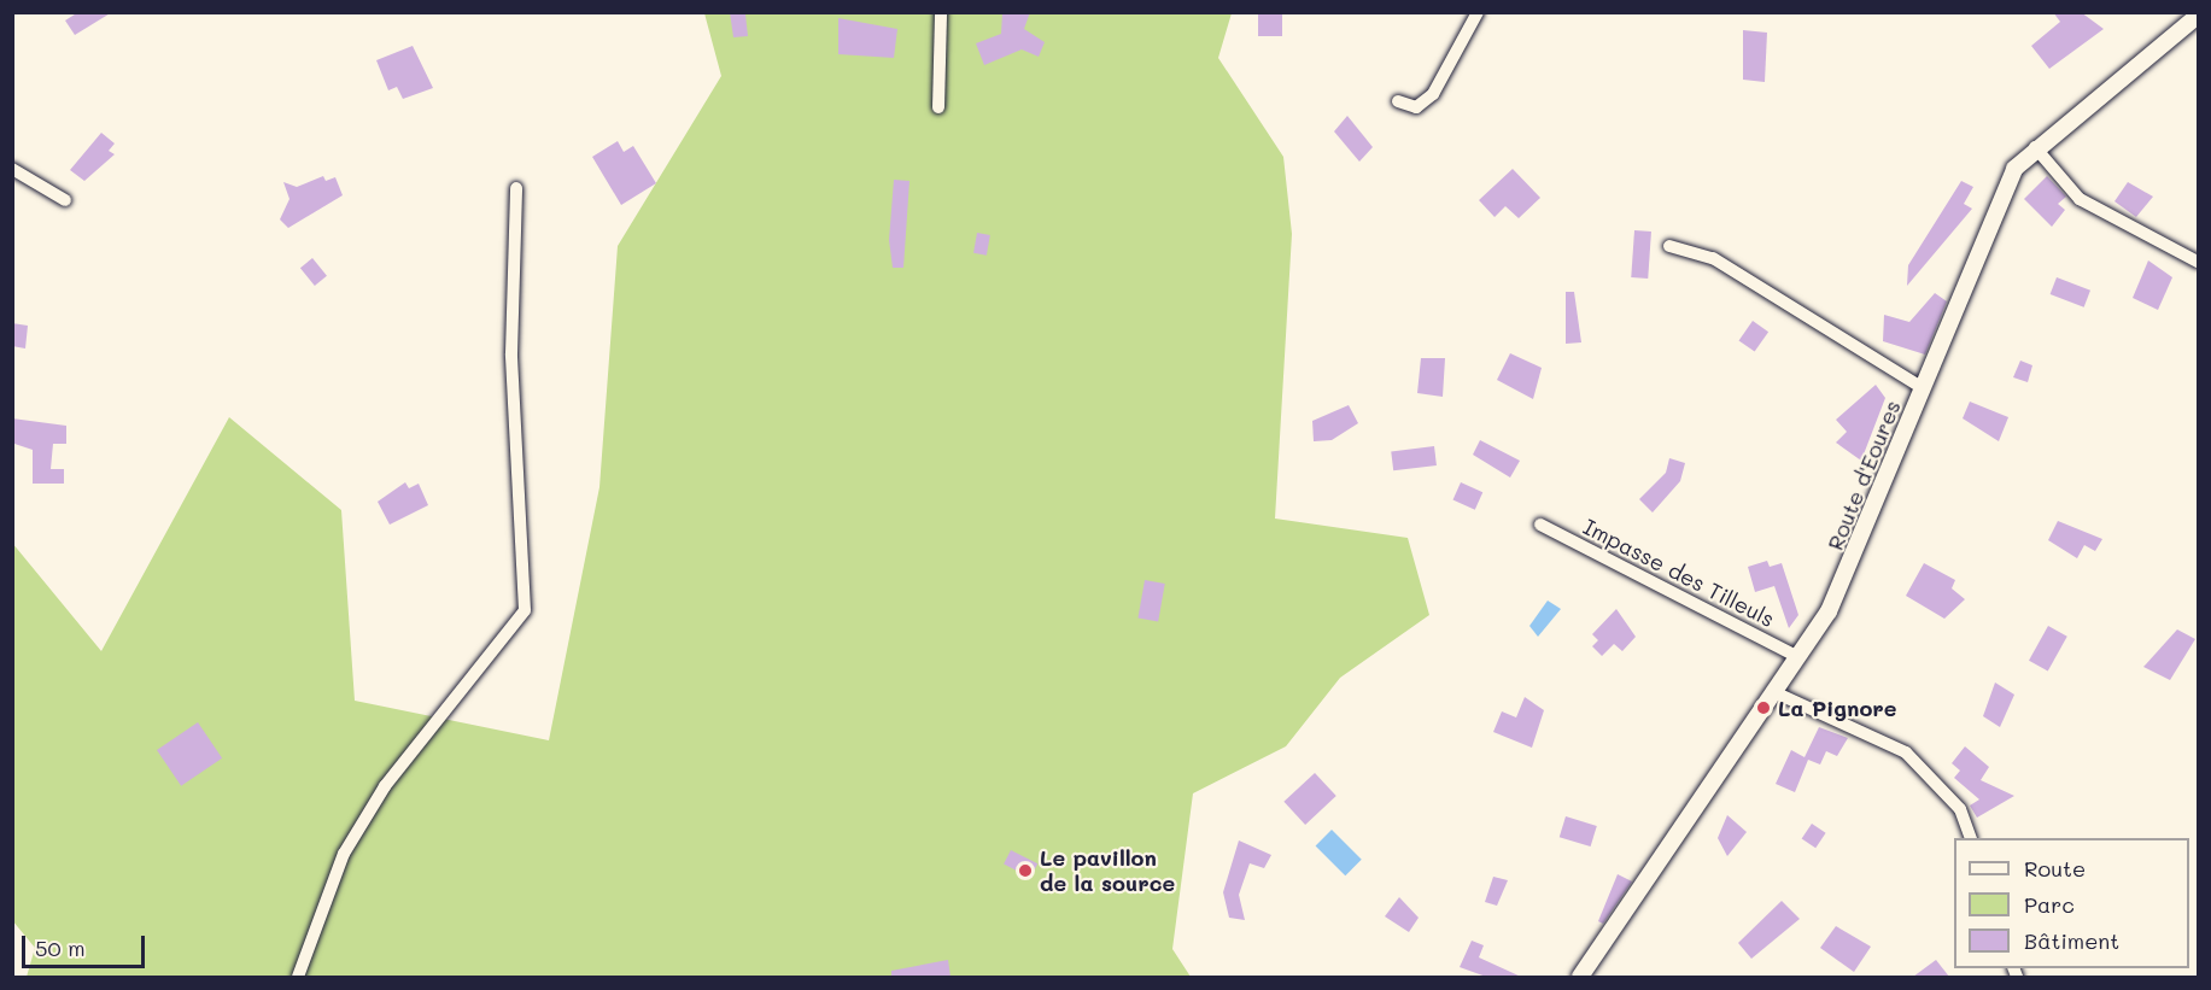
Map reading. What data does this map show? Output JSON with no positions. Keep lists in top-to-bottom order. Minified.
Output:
{"streets":{"street":["Route d'Eoures","Impasse des Tilleuls"]},"crossings":[["Route d'Eoures","Impasse des Tilleuls"]],"places":["La Pignore","Le pavillon de la source"],"legend":["Route","Parc","Bâtiment"],"scale_bar":"50 m"}
